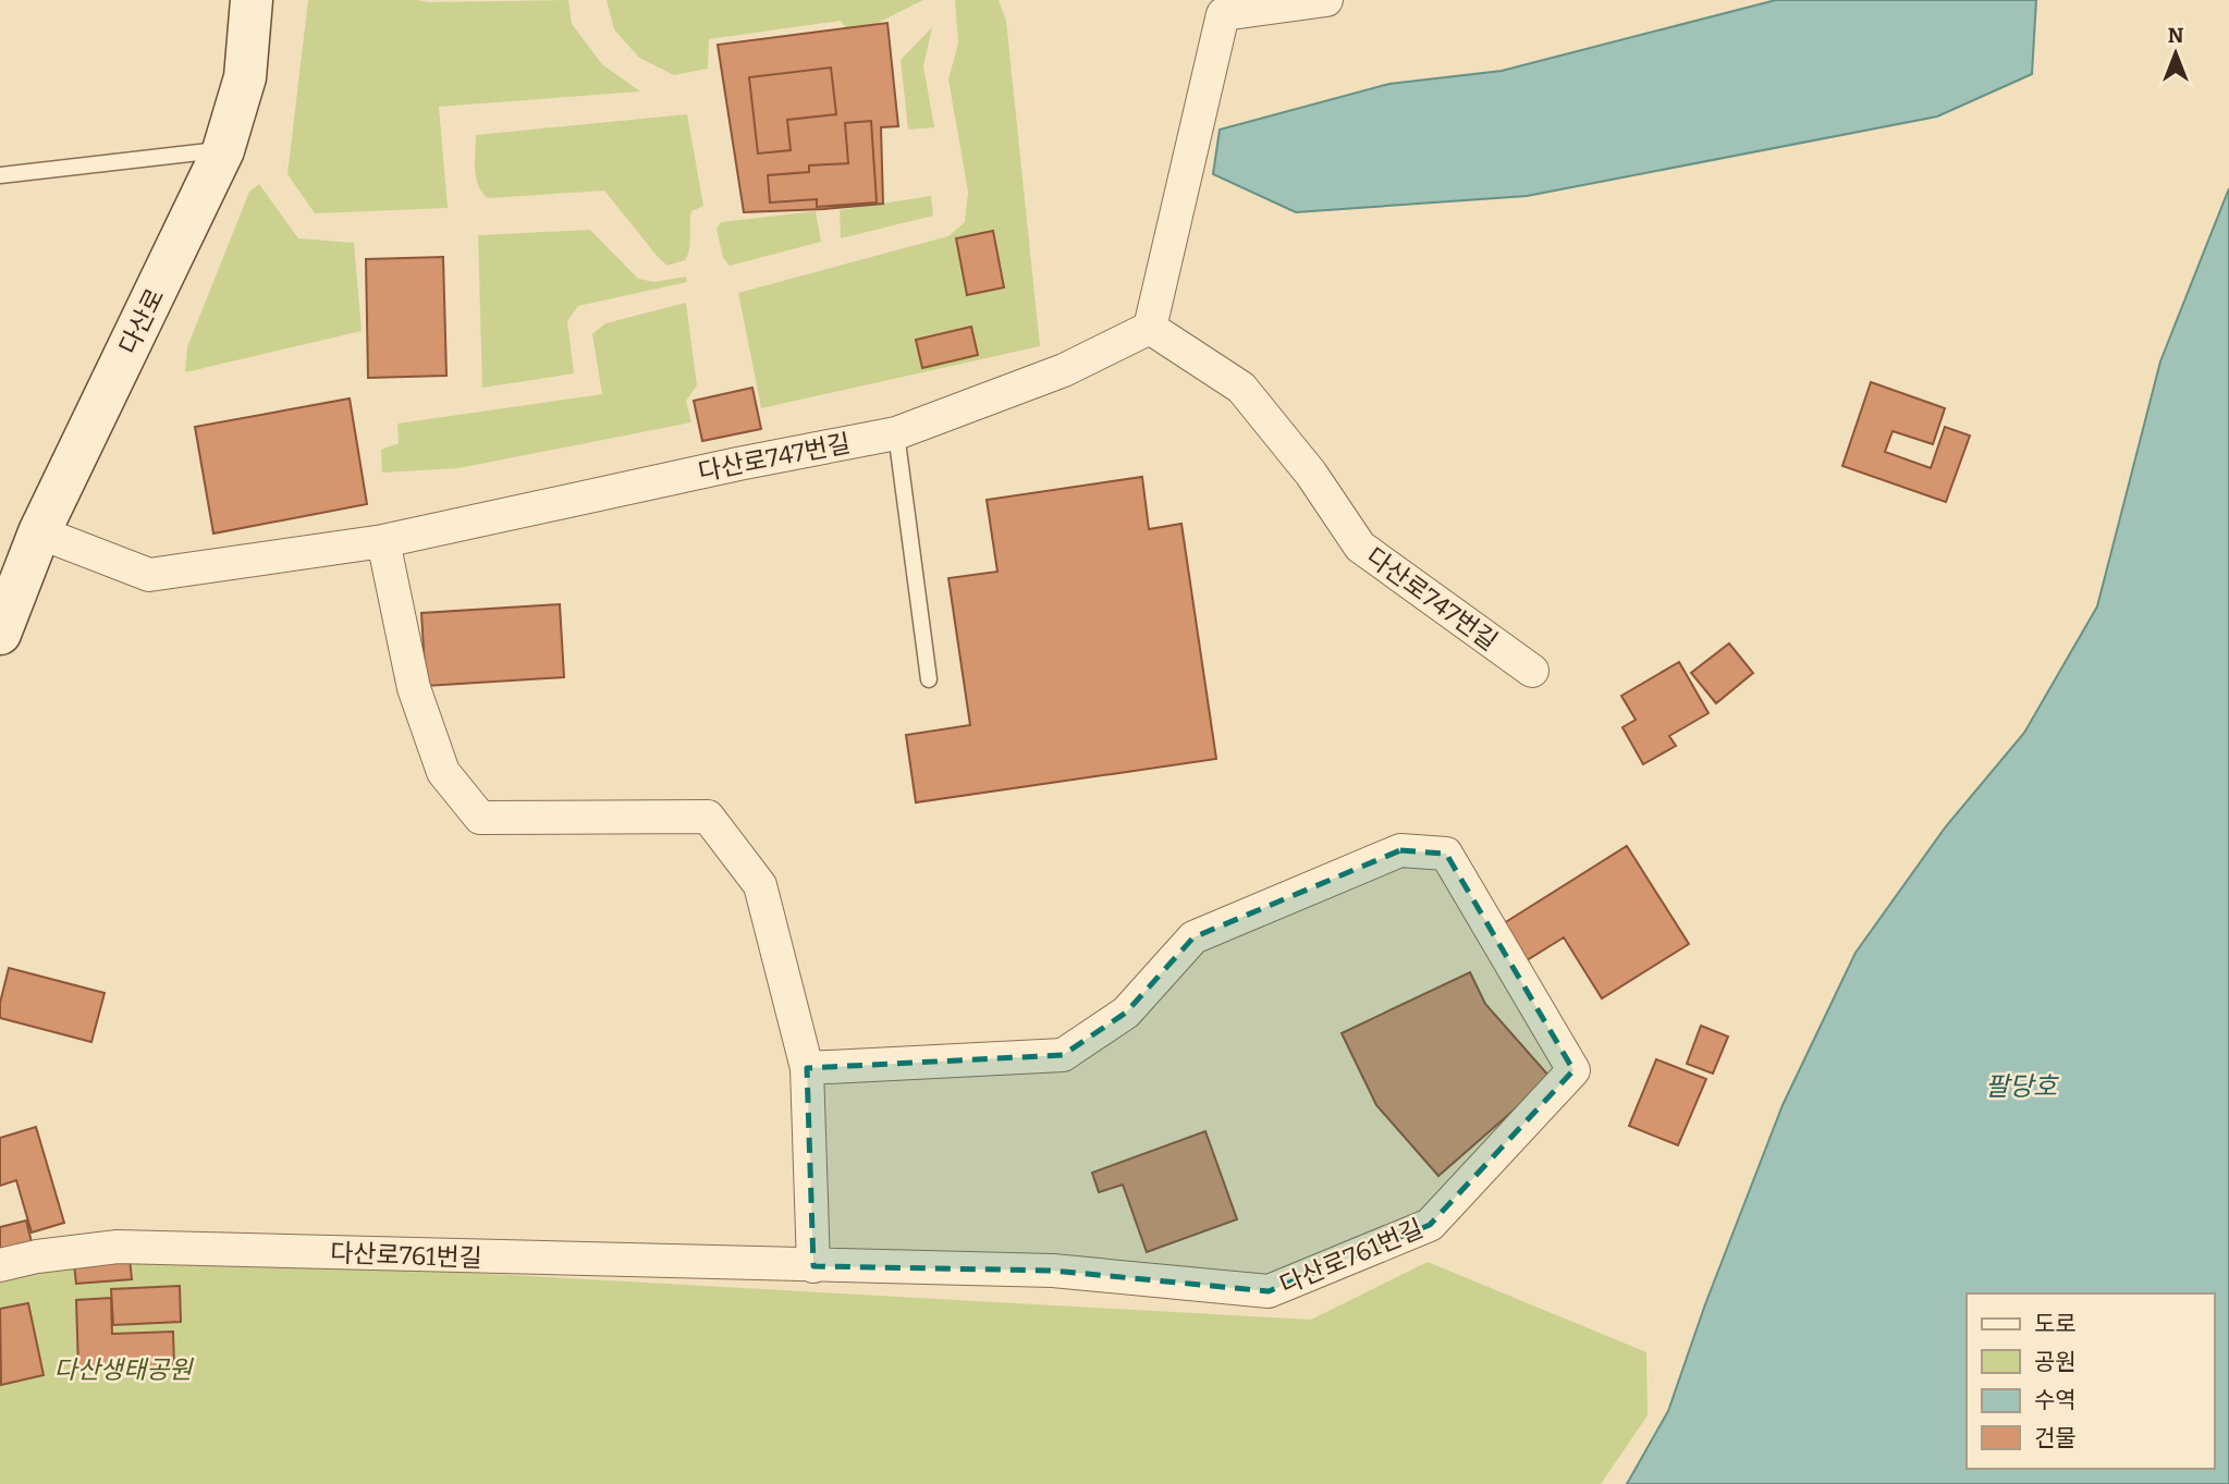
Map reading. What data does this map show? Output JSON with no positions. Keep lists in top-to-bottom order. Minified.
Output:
{"streets":{"street":["다산로","다산로747번길","다산로761번길"]},"crossings":[["다산로","다산로747번길"]],"water":["팔당호"],"parks":["다산생태공원"],"legend":["도로","공원","수역","건물"],"north":"top"}
